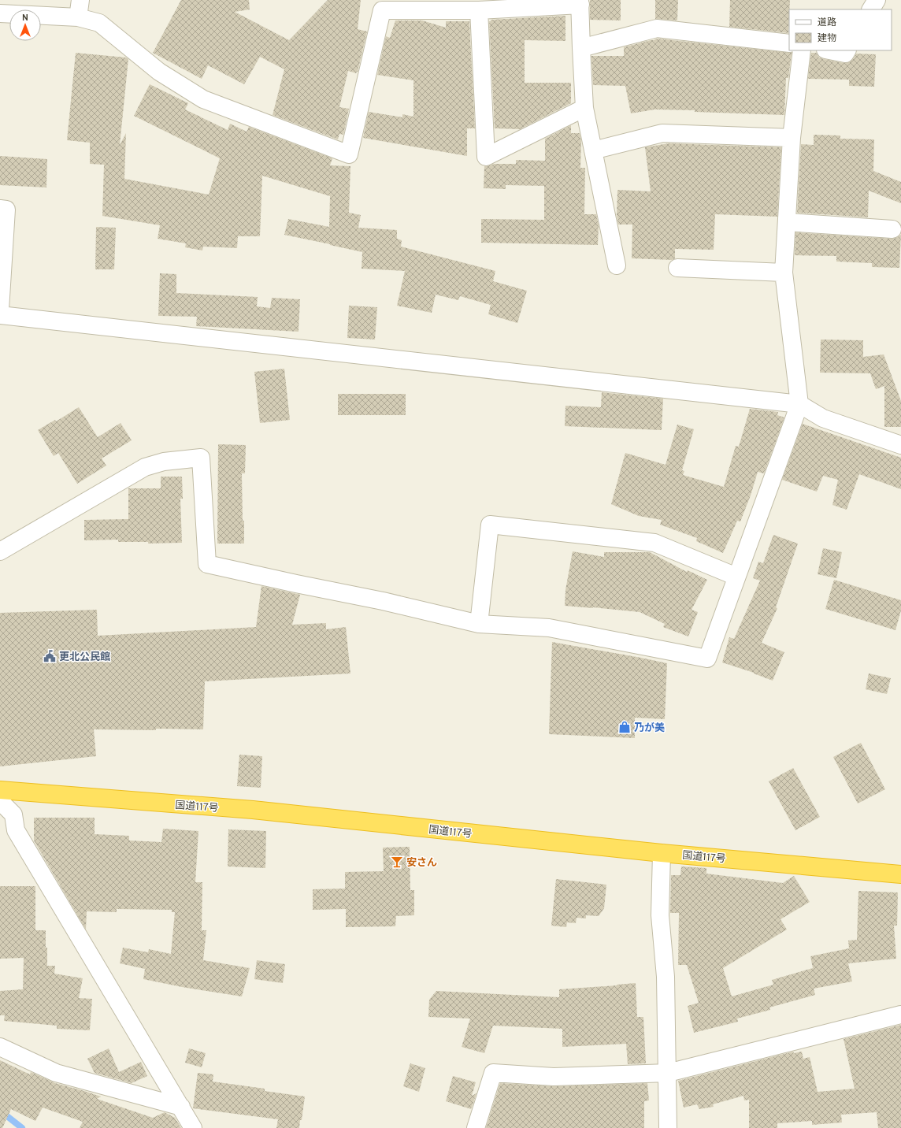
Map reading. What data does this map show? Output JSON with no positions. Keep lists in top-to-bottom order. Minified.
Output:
{"streets":{"highway":["国道117号"]},"places":{"public building":["更北公民館"],"shop":["乃が美"],"bar":["安さん"]},"legend":["道路","建物"],"north":"top"}
